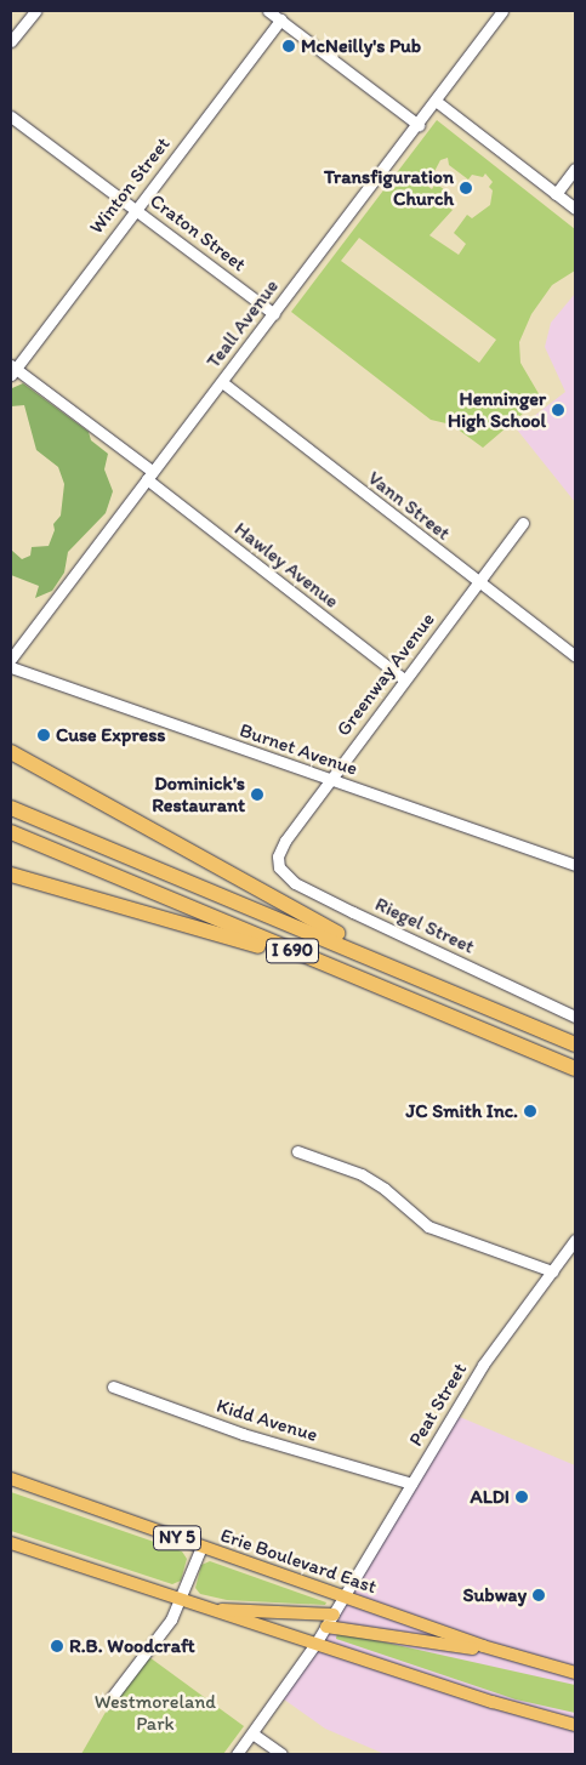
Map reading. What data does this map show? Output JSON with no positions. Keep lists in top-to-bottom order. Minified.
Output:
{"streets":{"highway":["I 690"],"main road":["NY 5","Erie Boulevard East"],"street":["Winton Street","Craton Street","Teall Avenue","Vann Street","Hawley Avenue","Greenway Avenue","Burnet Avenue","Riegel Street","Peat Street","Kidd Avenue"]},"crossings":[["Winton Street","Craton Street"],["Winton Street","Hawley Avenue"],["Craton Street","Teall Avenue"],["Teall Avenue","Vann Street"],["Teall Avenue","Hawley Avenue"],["Vann Street","Greenway Avenue"],["Hawley Avenue","Greenway Avenue"],["Greenway Avenue","Burnet Avenue"],["Greenway Avenue","Riegel Street"],["Peat Street","Kidd Avenue"],["Peat Street","Erie Boulevard East"]],"parks":["Westmoreland Park"],"places":["McNeilly's Pub","Transfiguration Church","Henninger High School","Cuse Express","Dominick's Restaurant","JC Smith Inc.","ALDI","Subway","R.B. Woodcraft"]}
